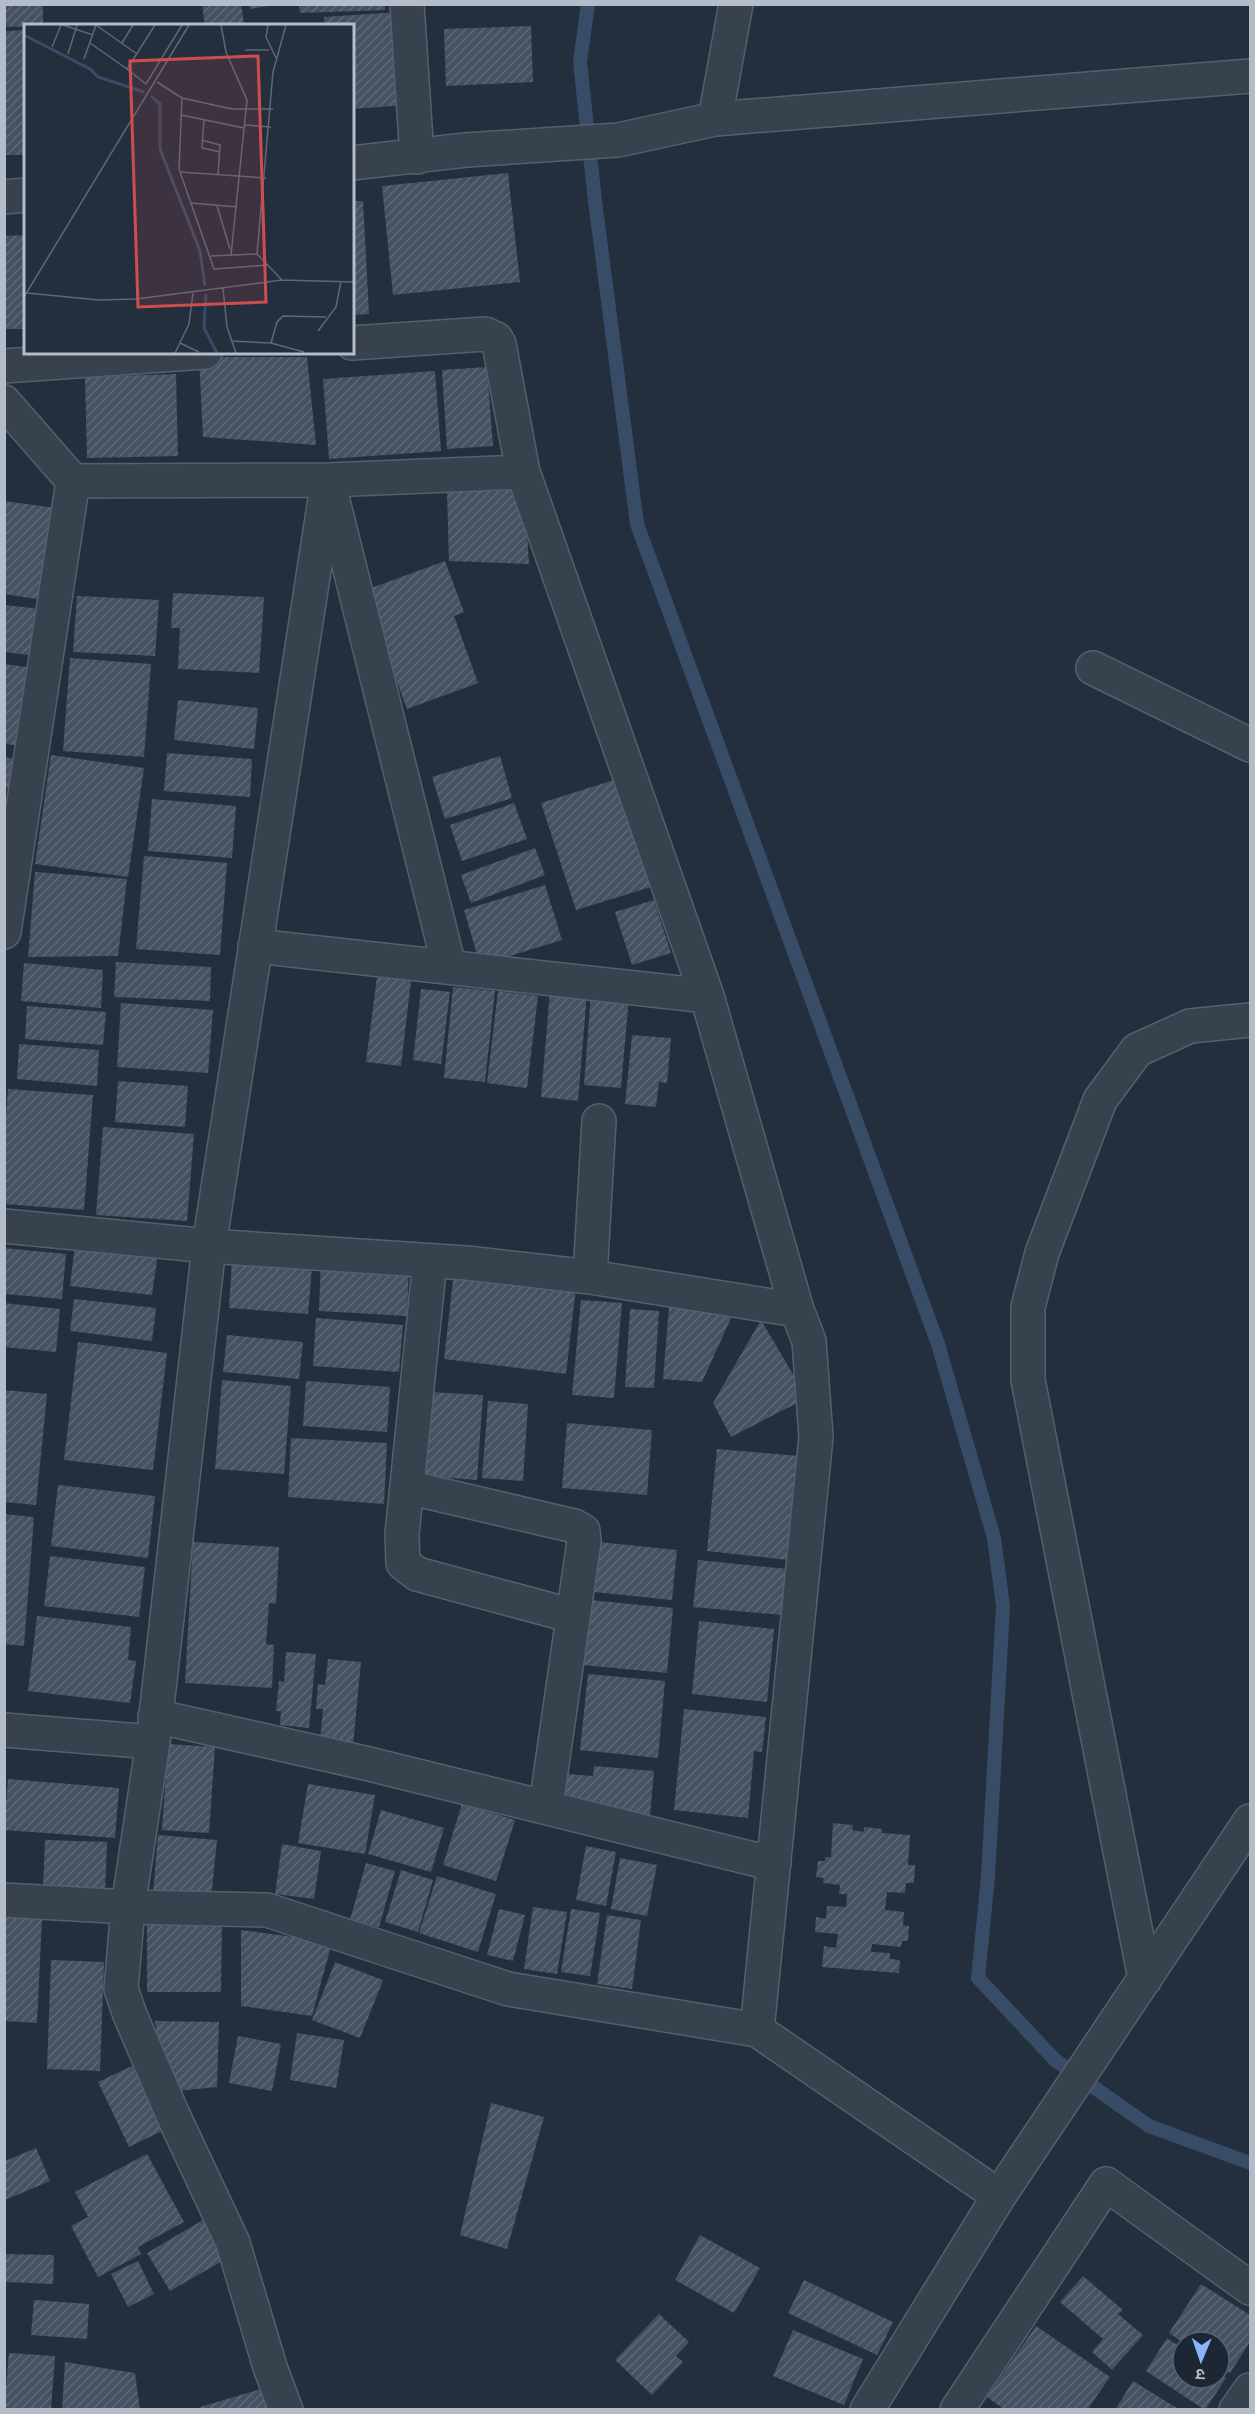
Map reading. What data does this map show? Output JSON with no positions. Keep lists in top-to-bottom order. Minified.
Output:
{"north":"bottom"}
